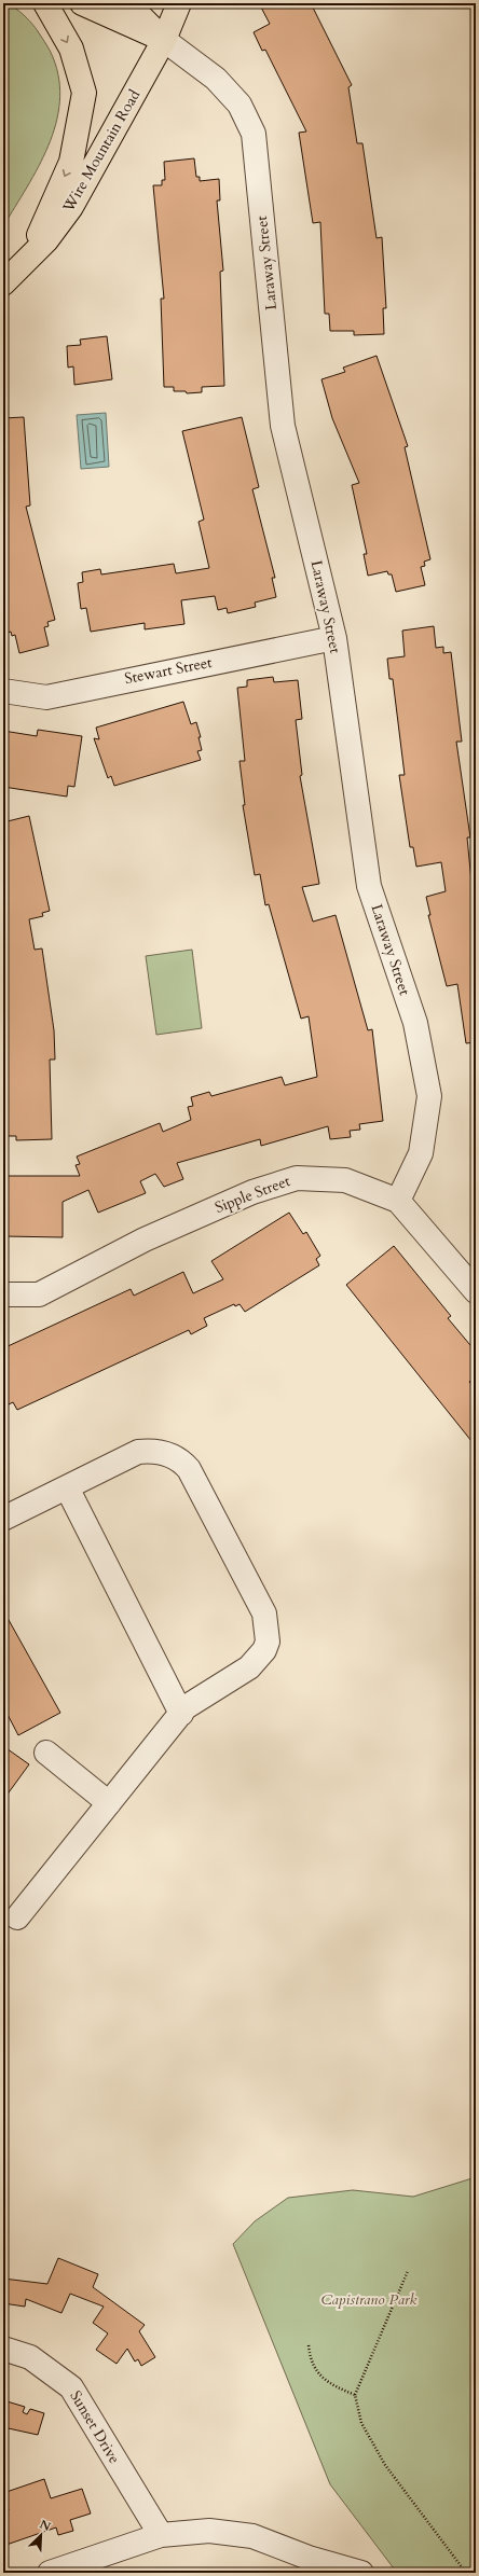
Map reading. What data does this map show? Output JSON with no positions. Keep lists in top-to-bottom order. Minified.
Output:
{"streets":{"main road":["Wire Mountain Road"],"street":["Laraway Street","Stewart Street","Sipple Street","Sunset Drive"]},"crossings":[["Wire Mountain Road","Laraway Street"],["Laraway Street","Stewart Street"],["Laraway Street","Sipple Street"]],"parks":["Capistrano Park"],"north":"top right"}
